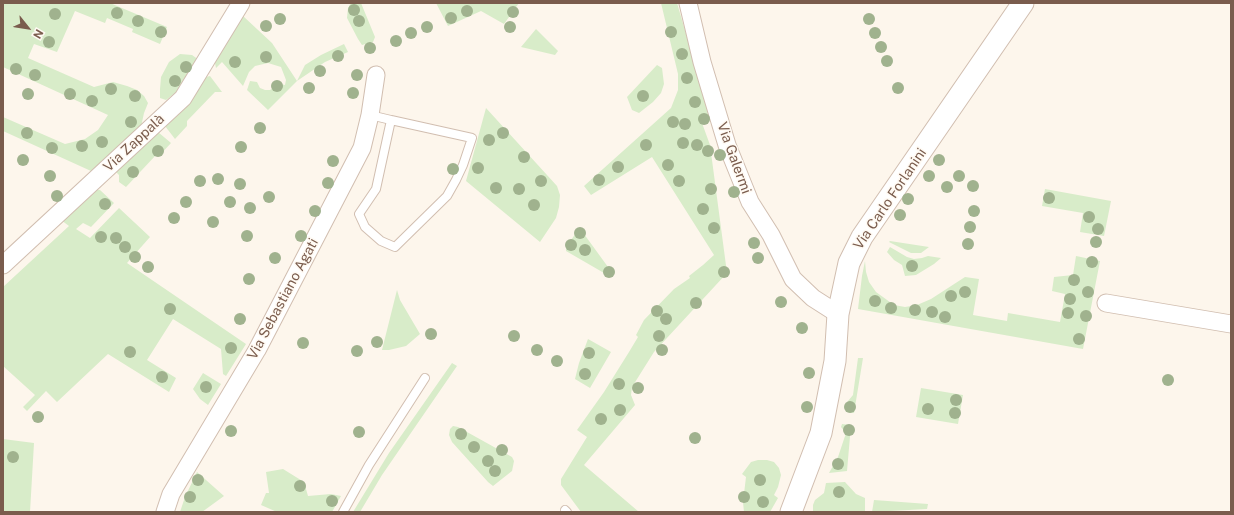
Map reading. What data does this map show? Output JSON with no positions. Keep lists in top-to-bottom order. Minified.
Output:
{"streets":{"street":["Via Zappalà","Via Galermi","Via Carlo Forlanini","Via Sebastiano Agati"]},"crossings":[["Via Galermi","Via Carlo Forlanini"]],"north":"bottom right"}
